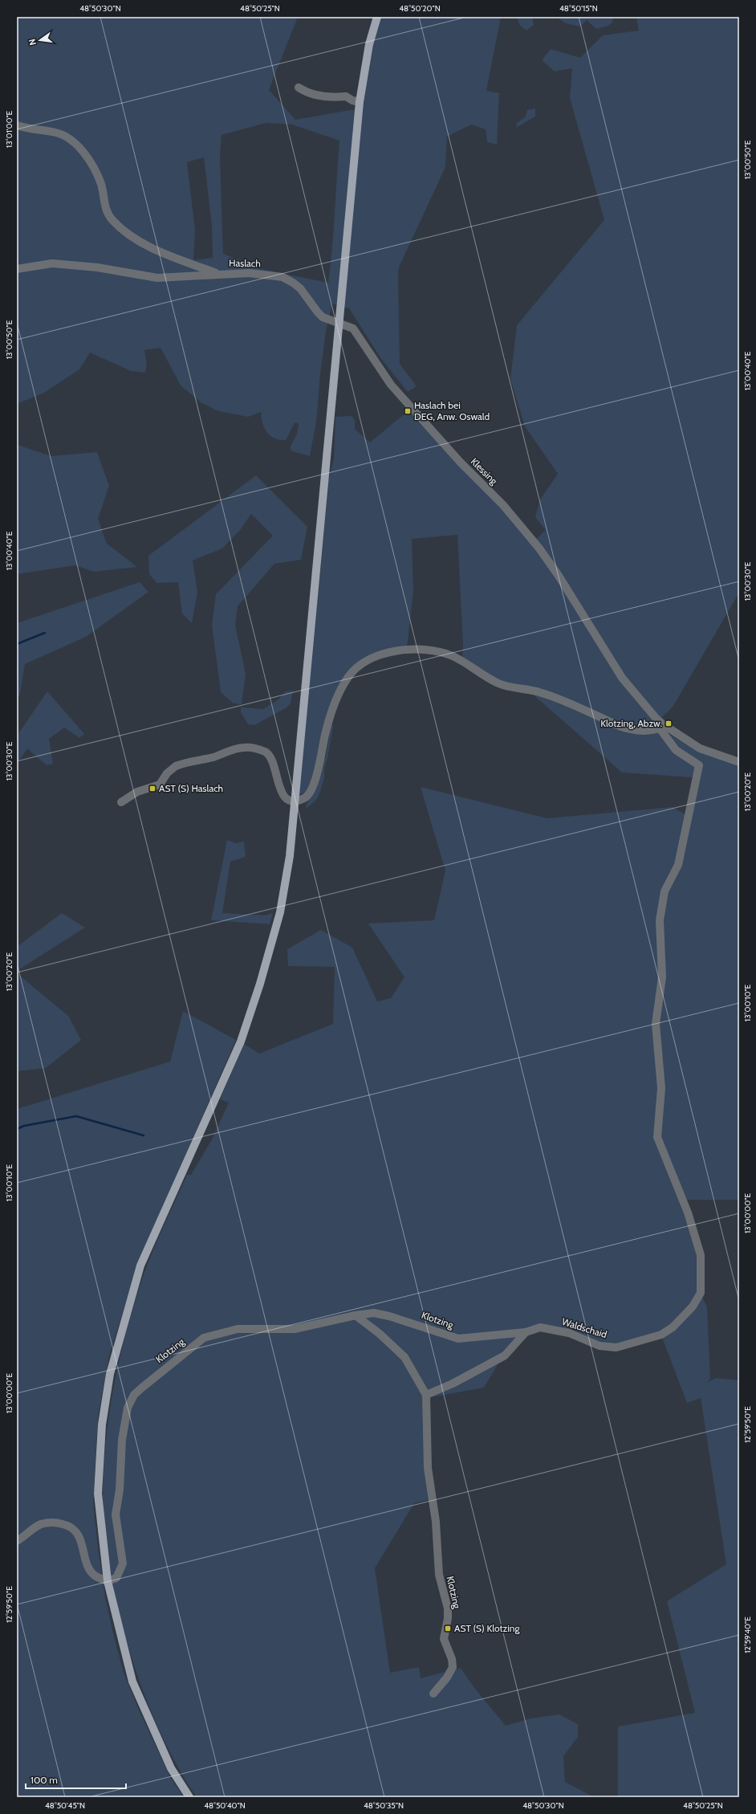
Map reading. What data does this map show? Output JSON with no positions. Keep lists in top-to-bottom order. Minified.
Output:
{"streets":{"street":["Haslach","Klessing","Klotzing","Waldschaid"]},"crossings":[["Haslach","Klessing"],["Klessing","Waldschaid"],["Klotzing","Waldschaid"]],"places":{"transit":["Haslach bei DEG, Anw. Oswald","Klotzing, Abzw.","AST (S) Haslach","AST (S) Klotzing"]},"scale_bar":"100 m","north":"left","coordinates":["48°50'30\"N","48°50'25\"N","48°50'20\"N","48°50'15\"N","13°01'00\"E","13°00'50\"E","13°00'40\"E","13°00'30\"E","13°00'20\"E","13°00'10\"E","13°00'00\"E","12°59'50\"E","12°59'40\"E","48°50'45\"N","48°50'40\"N","48°50'35\"N"]}
